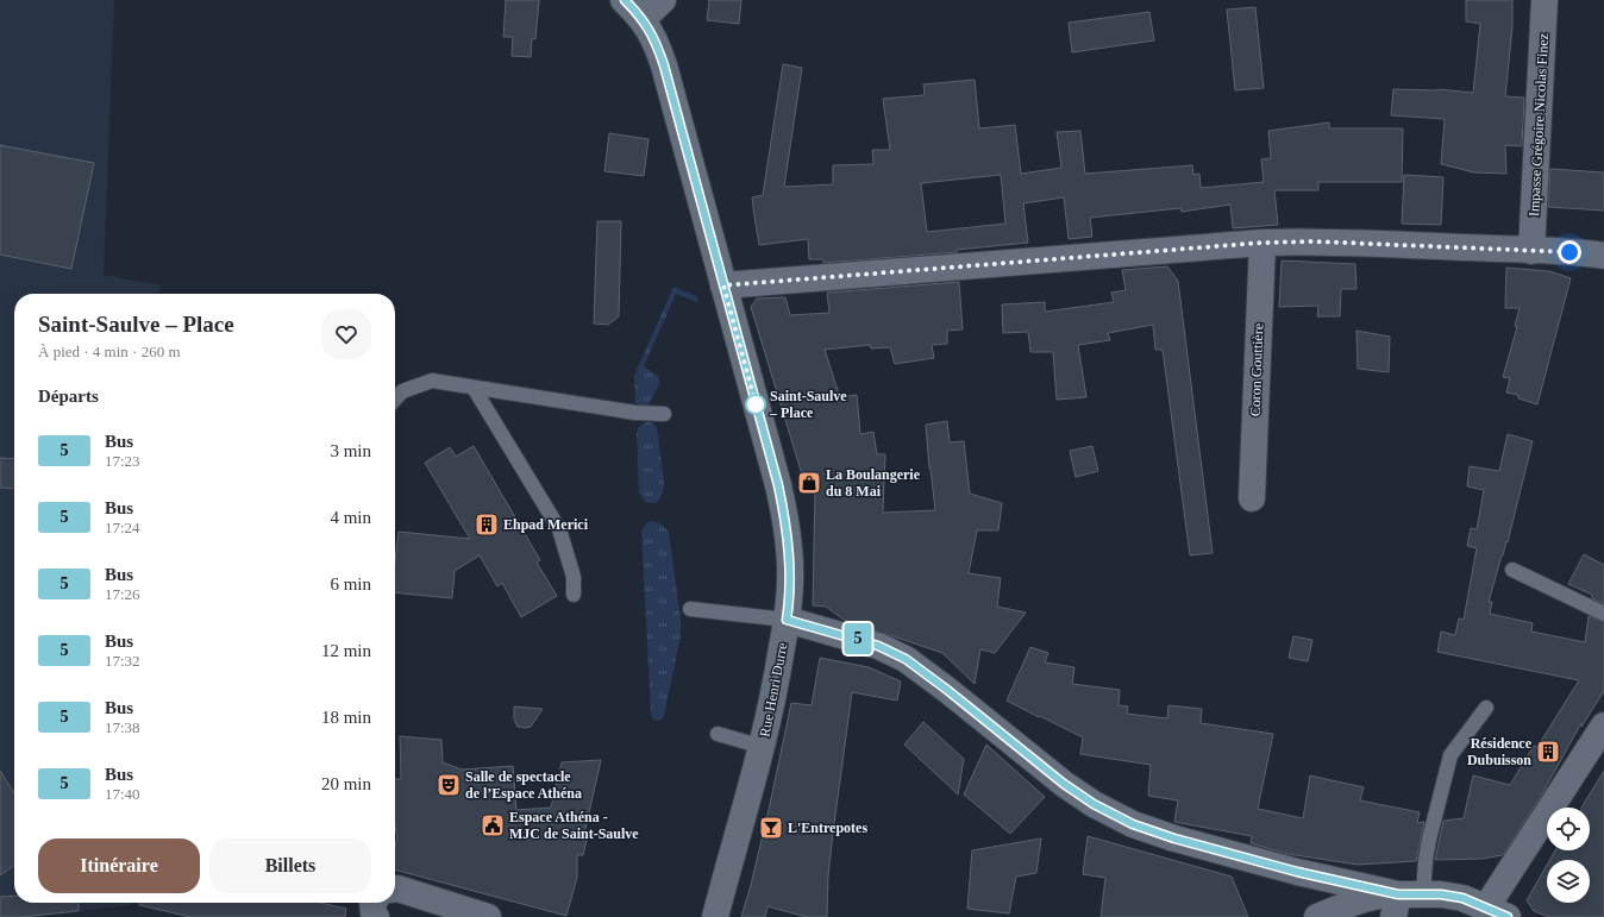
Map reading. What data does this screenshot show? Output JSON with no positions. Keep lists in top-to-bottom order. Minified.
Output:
{"streets":{"street":["Impasse Grégoire Nicolas Finez","Coron Gouttière","Rue Henri Durre"]},"places":{"other":["Saint-Saulve – Place"],"shop":["La Boulangerie du 8 Mai"],"building":["Ehpad Merici","Résidence Dubuisson"],"theatre":["Salle de spectacle de l’Espace Athéna"],"public building":["Espace Athéna - MJC de Saint-Saulve"],"bar":["L'Entrepotes"]},"lines":["bus line 5"],"page":{"on_map":"5","heading":[["Saint-Saulve – Place","À pied · 4 min · 260 m"],"Départs"],"list":[{"mark":"5","name":"Bus","note":"17:23","value":"3 min"},{"mark":"5","name":"Bus","note":"17:24","value":"4 min"},{"mark":"5","name":"Bus","note":"17:26","value":"6 min"},{"mark":"5","name":"Bus","note":"17:32","value":"12 min"},{"mark":"5","name":"Bus","note":"17:38","value":"18 min"},{"mark":"5","name":"Bus","note":"17:40","value":"20 min"}],"buttons":["Itinéraire","Billets"]}}
